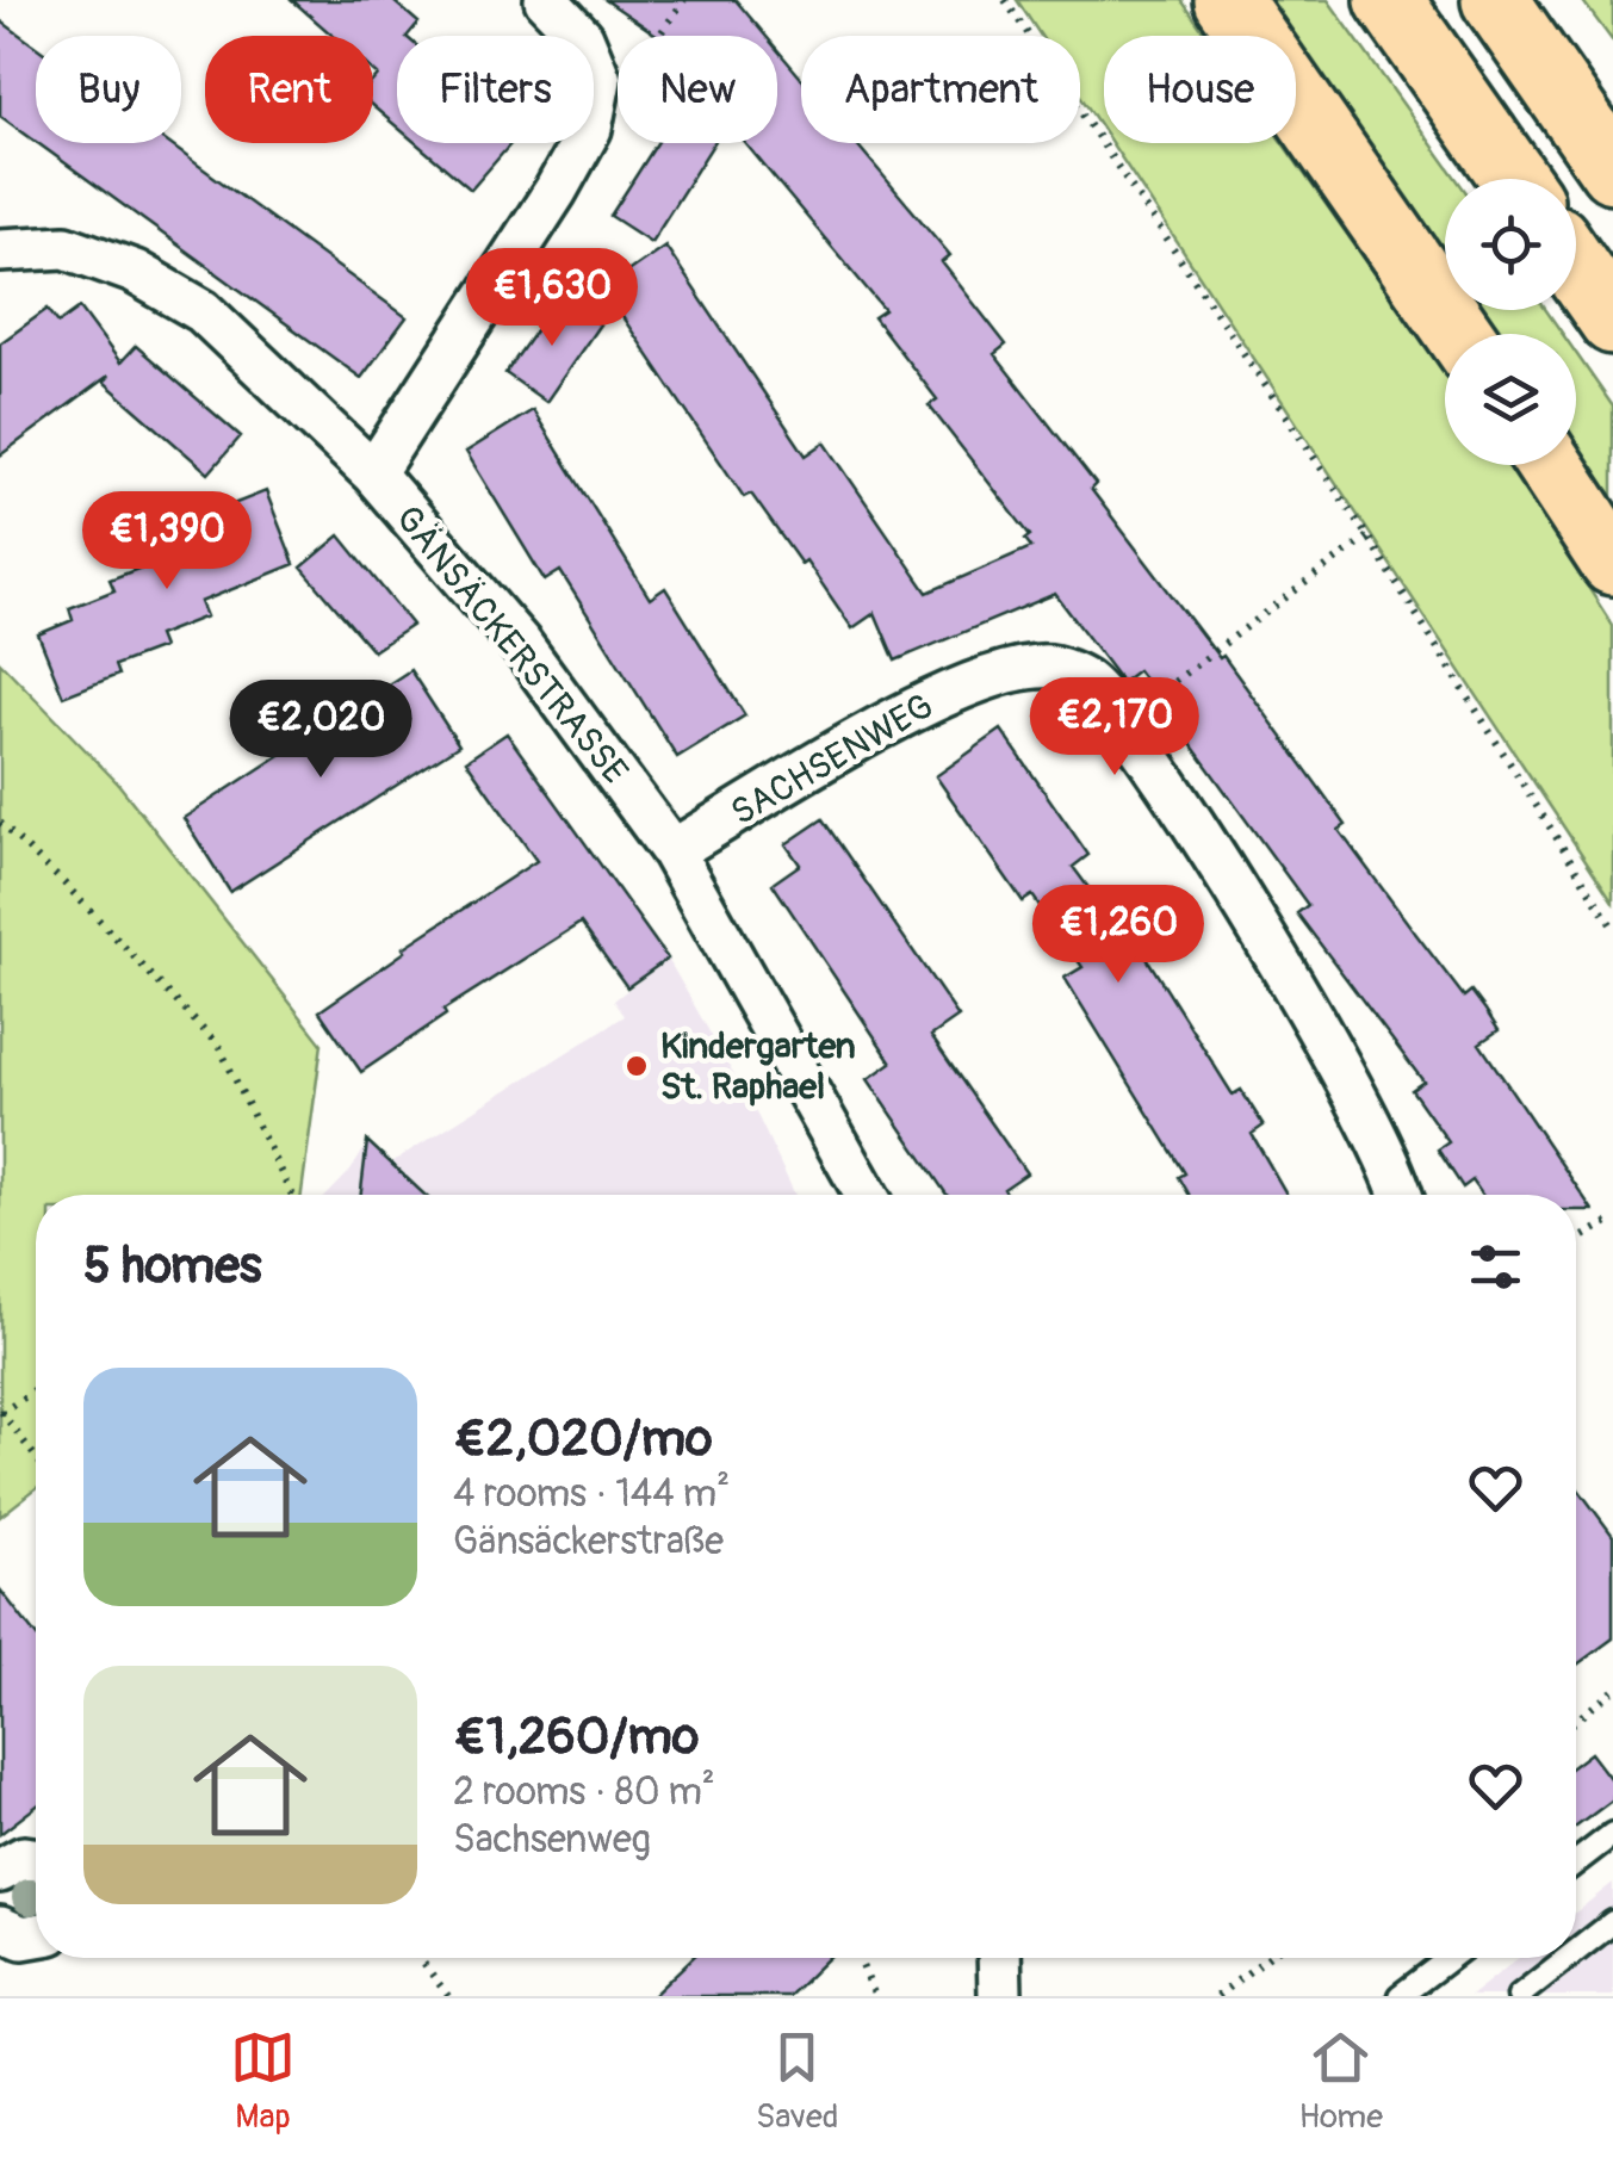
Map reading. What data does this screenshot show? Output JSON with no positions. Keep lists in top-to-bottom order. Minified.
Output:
{"streets":{"street":["GÄNSÄCKERSTRASSE","SACHSENWEG"]},"crossings":[["GÄNSÄCKERSTRASSE","SACHSENWEG"]],"places":["Kindergarten St. Raphael"],"page":{"chip":["Buy","Rent","Filters","New","Apartment","House"],"price":["€1,630","€1,390","€2,170","€2,020","€1,260"],"heading":"5 homes","list":[{"name":"€2,020/mo","note":"4 rooms · 144 m² · Gänsäckerstraße"},{"name":"€1,260/mo","note":"2 rooms · 80 m² · Sachsenweg"}],"tabs":["Map","Saved","Home"]}}
